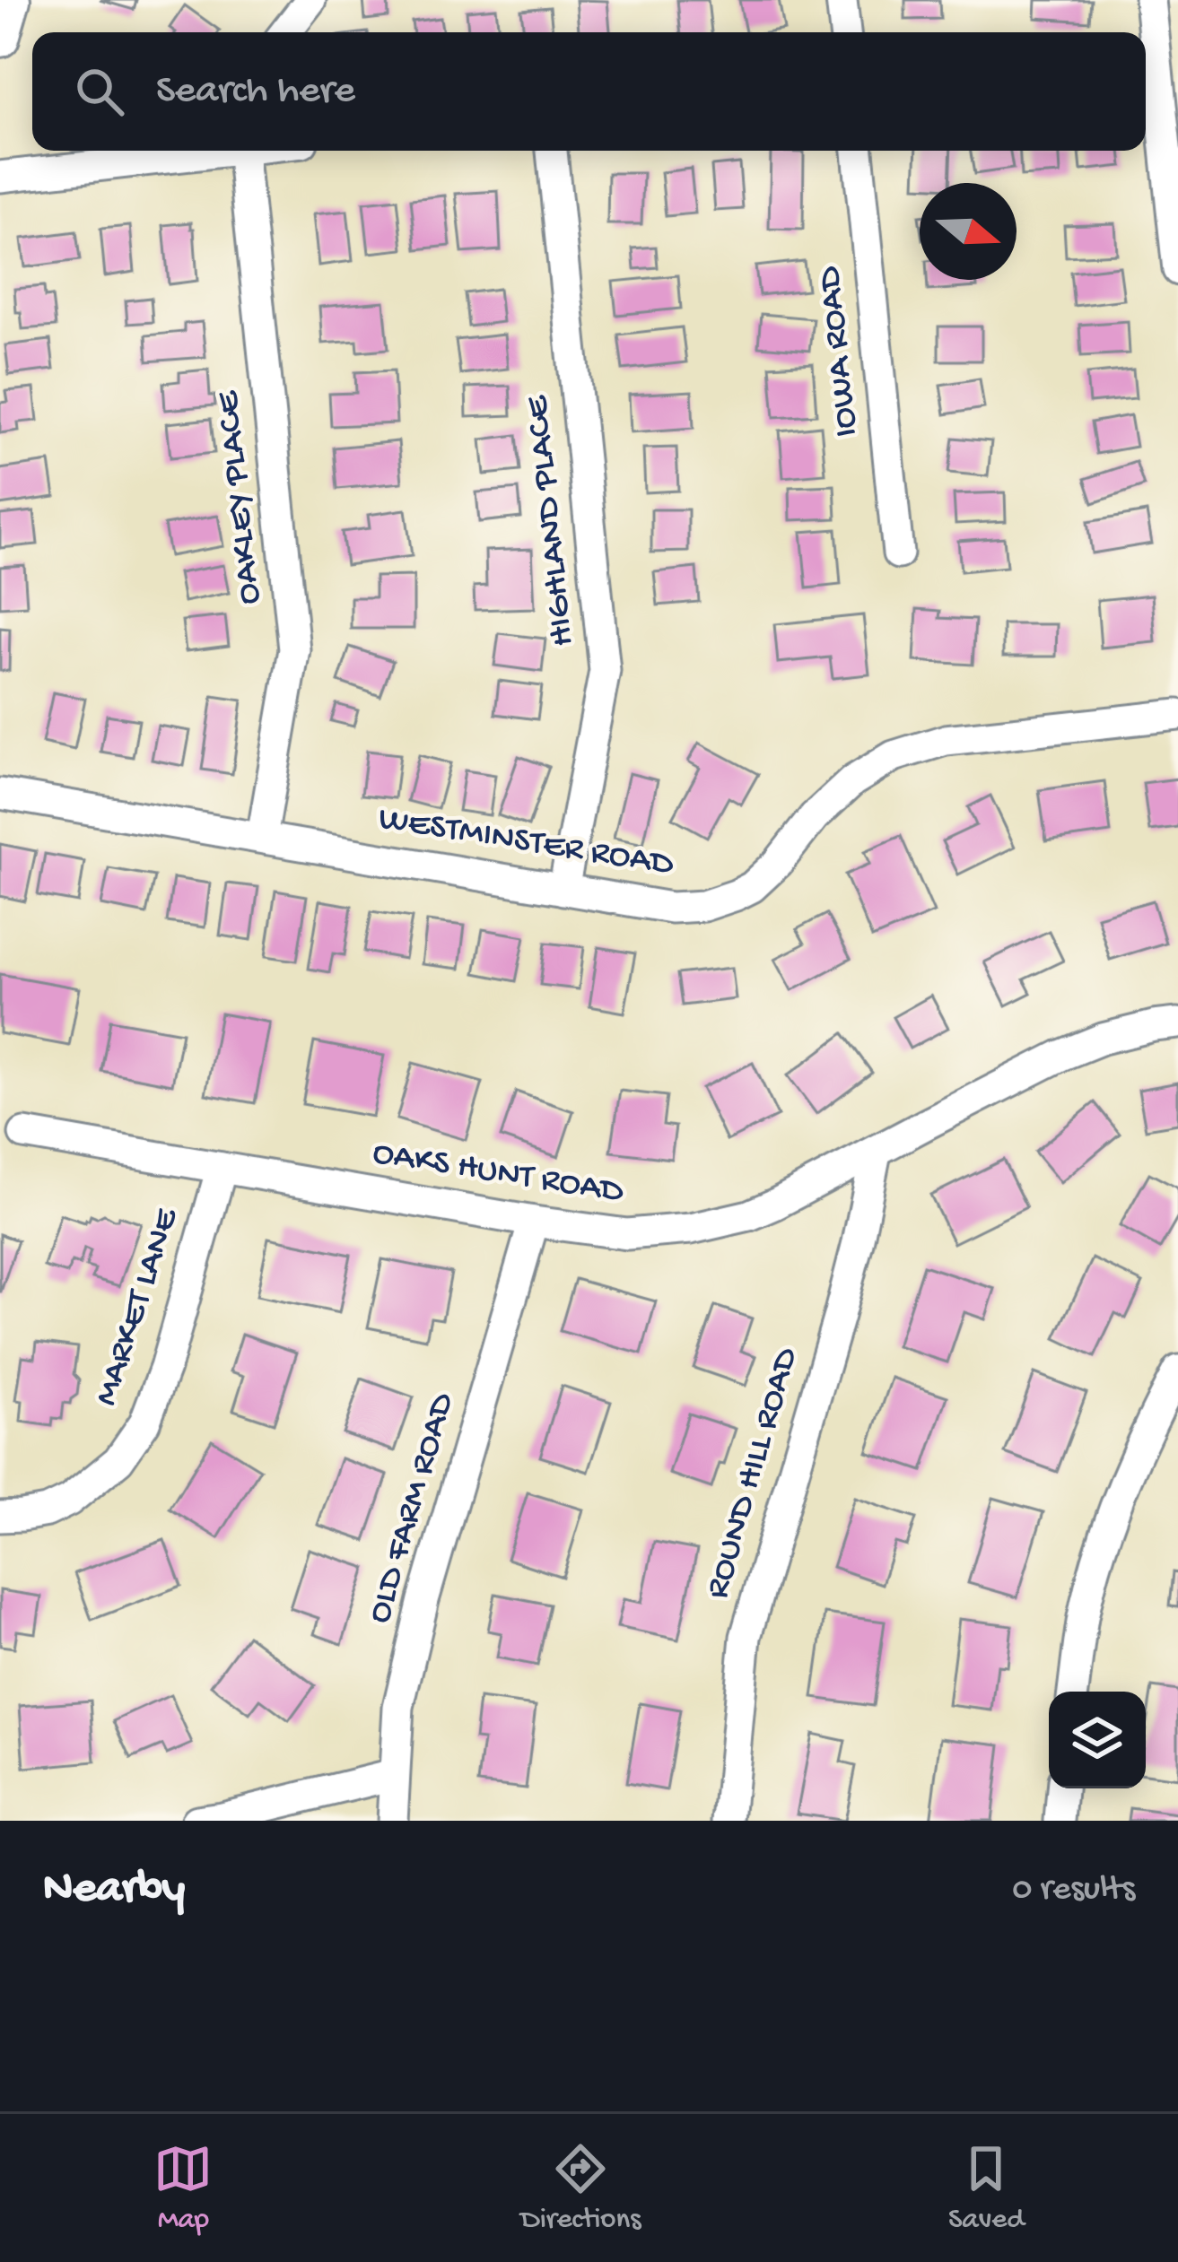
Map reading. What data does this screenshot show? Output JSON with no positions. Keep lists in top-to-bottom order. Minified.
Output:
{"streets":{"street":["IOWA ROAD","OAKLEY PLACE","HIGHLAND PLACE","WESTMINSTER ROAD","OAKS HUNT ROAD","MARKET LANE","ROUND HILL ROAD","OLD FARM ROAD"]},"crossings":[["OAKLEY PLACE","WESTMINSTER ROAD"],["HIGHLAND PLACE","WESTMINSTER ROAD"],["OAKS HUNT ROAD","MARKET LANE"],["OAKS HUNT ROAD","ROUND HILL ROAD"],["OAKS HUNT ROAD","OLD FARM ROAD"]],"north":"right","page":{"search":"Search here","heading":["Nearby","0 results"],"nav":["Map","Directions","Saved"]}}
